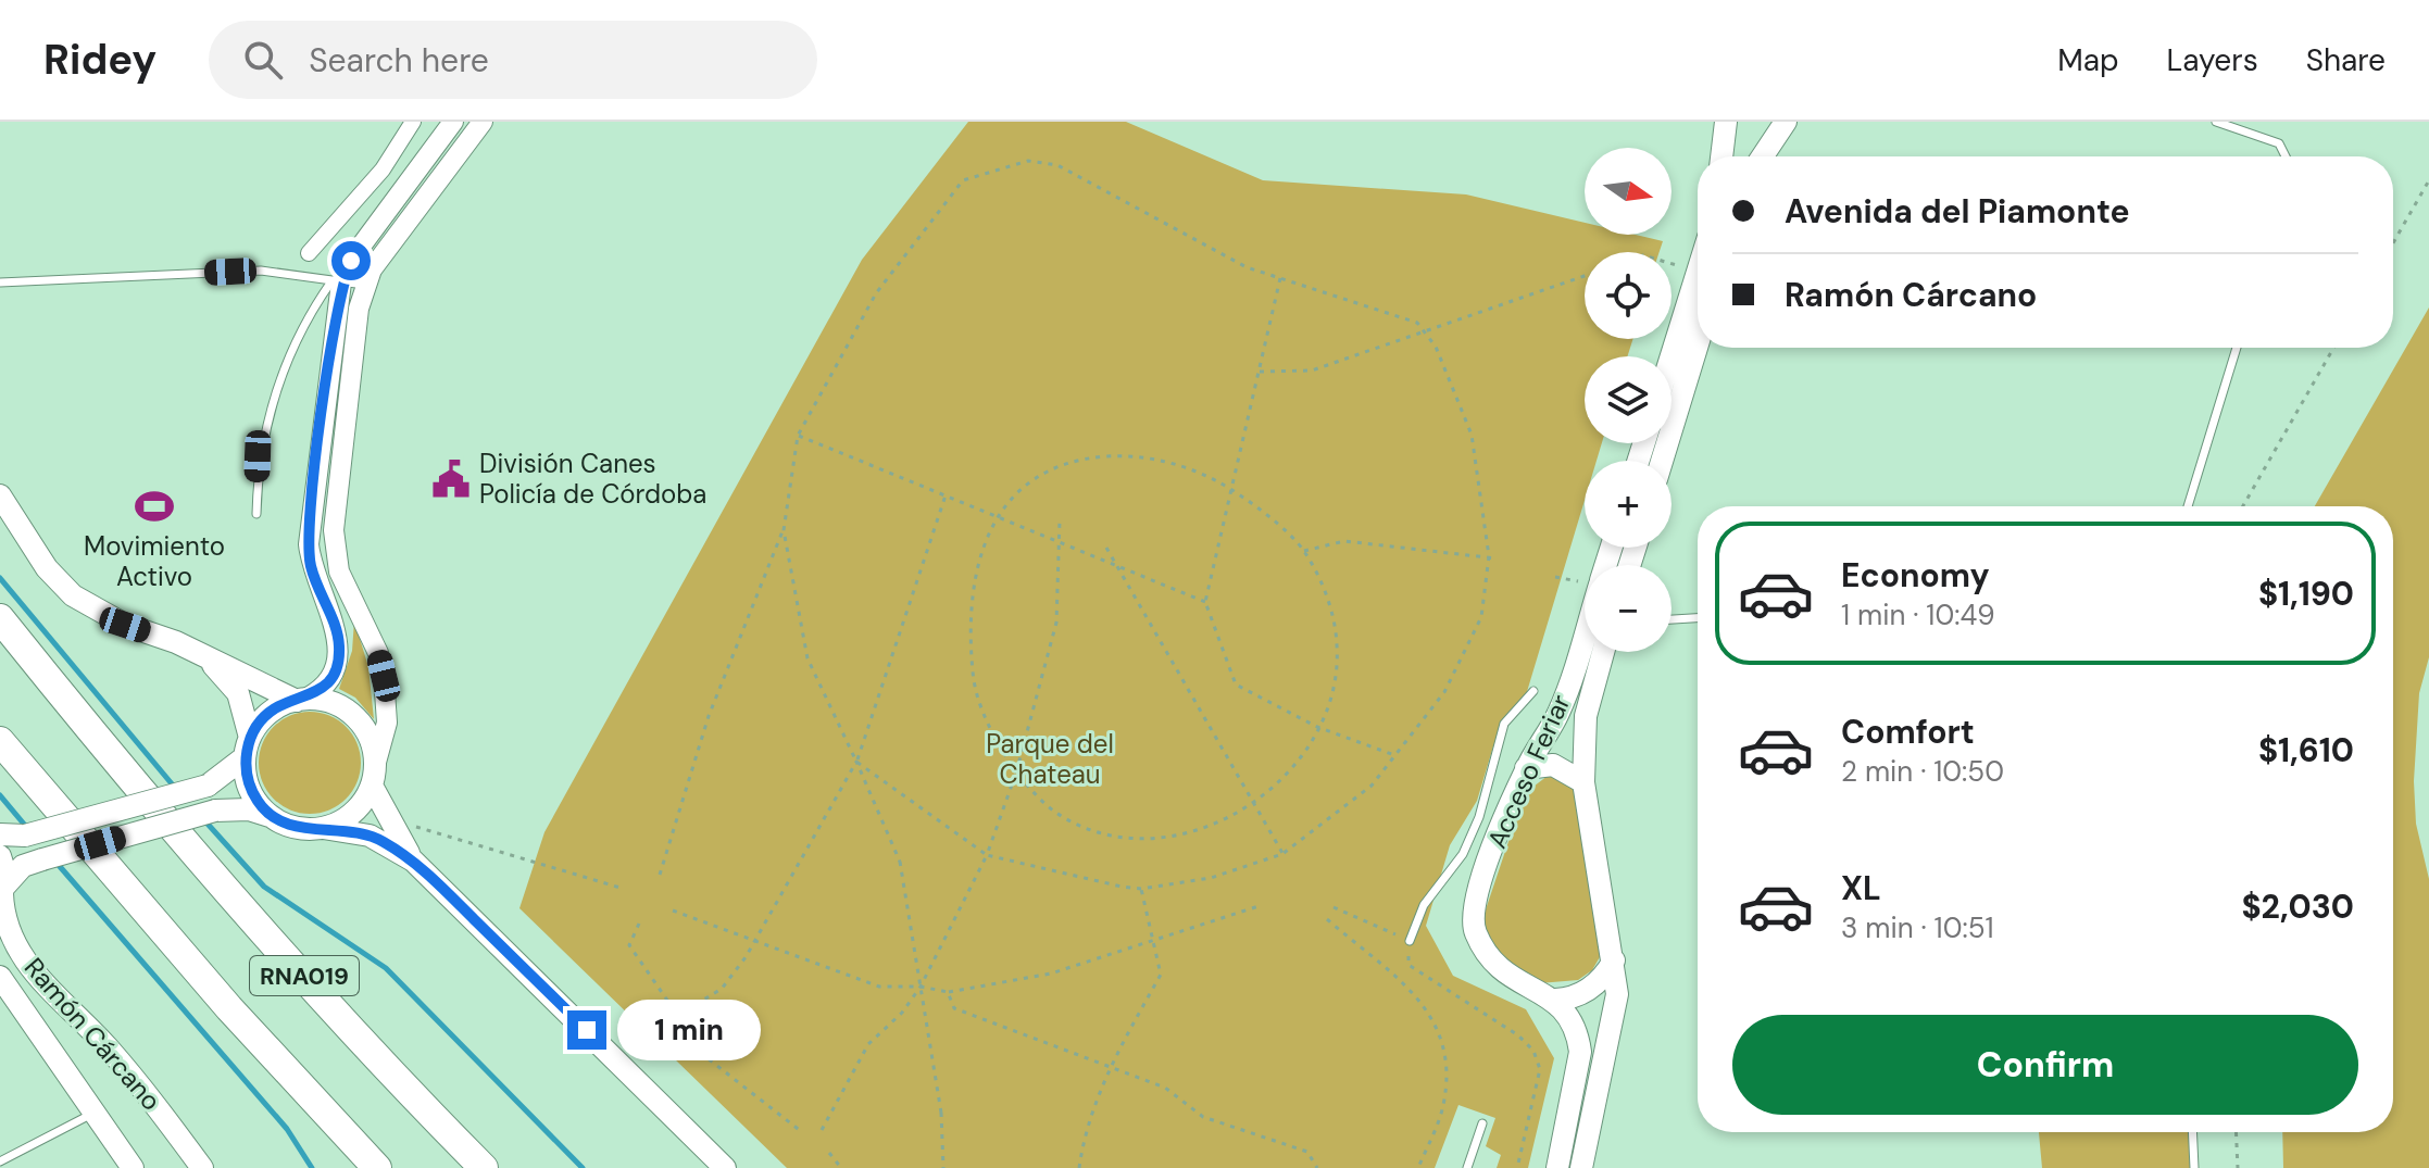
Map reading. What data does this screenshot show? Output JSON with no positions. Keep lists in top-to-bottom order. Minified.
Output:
{"streets":{"highway":["RNA019"],"main road":["Acceso Feriar","Ramón Cárcano"]},"parks":["Parque del Chateau"],"places":{"public building":["División Canes Policía de Córdoba"],"sports":["Movimiento Activo"]},"north":"right","page":{"header":"Ridey","search":"Search here","nav":["Map","Layers","Share"],"map_buttons":["+","−"],"banner":["Avenida del Piamonte","Ramón Cárcano"],"list":[{"name":"Economy","note":"1 min · 10:49","value":"$1,190"},{"name":"Comfort","note":"2 min · 10:50","value":"$1,610"},{"name":"XL","note":"3 min · 10:51","value":"$2,030"}],"buttons":"Confirm","bubble":"1 min"}}
